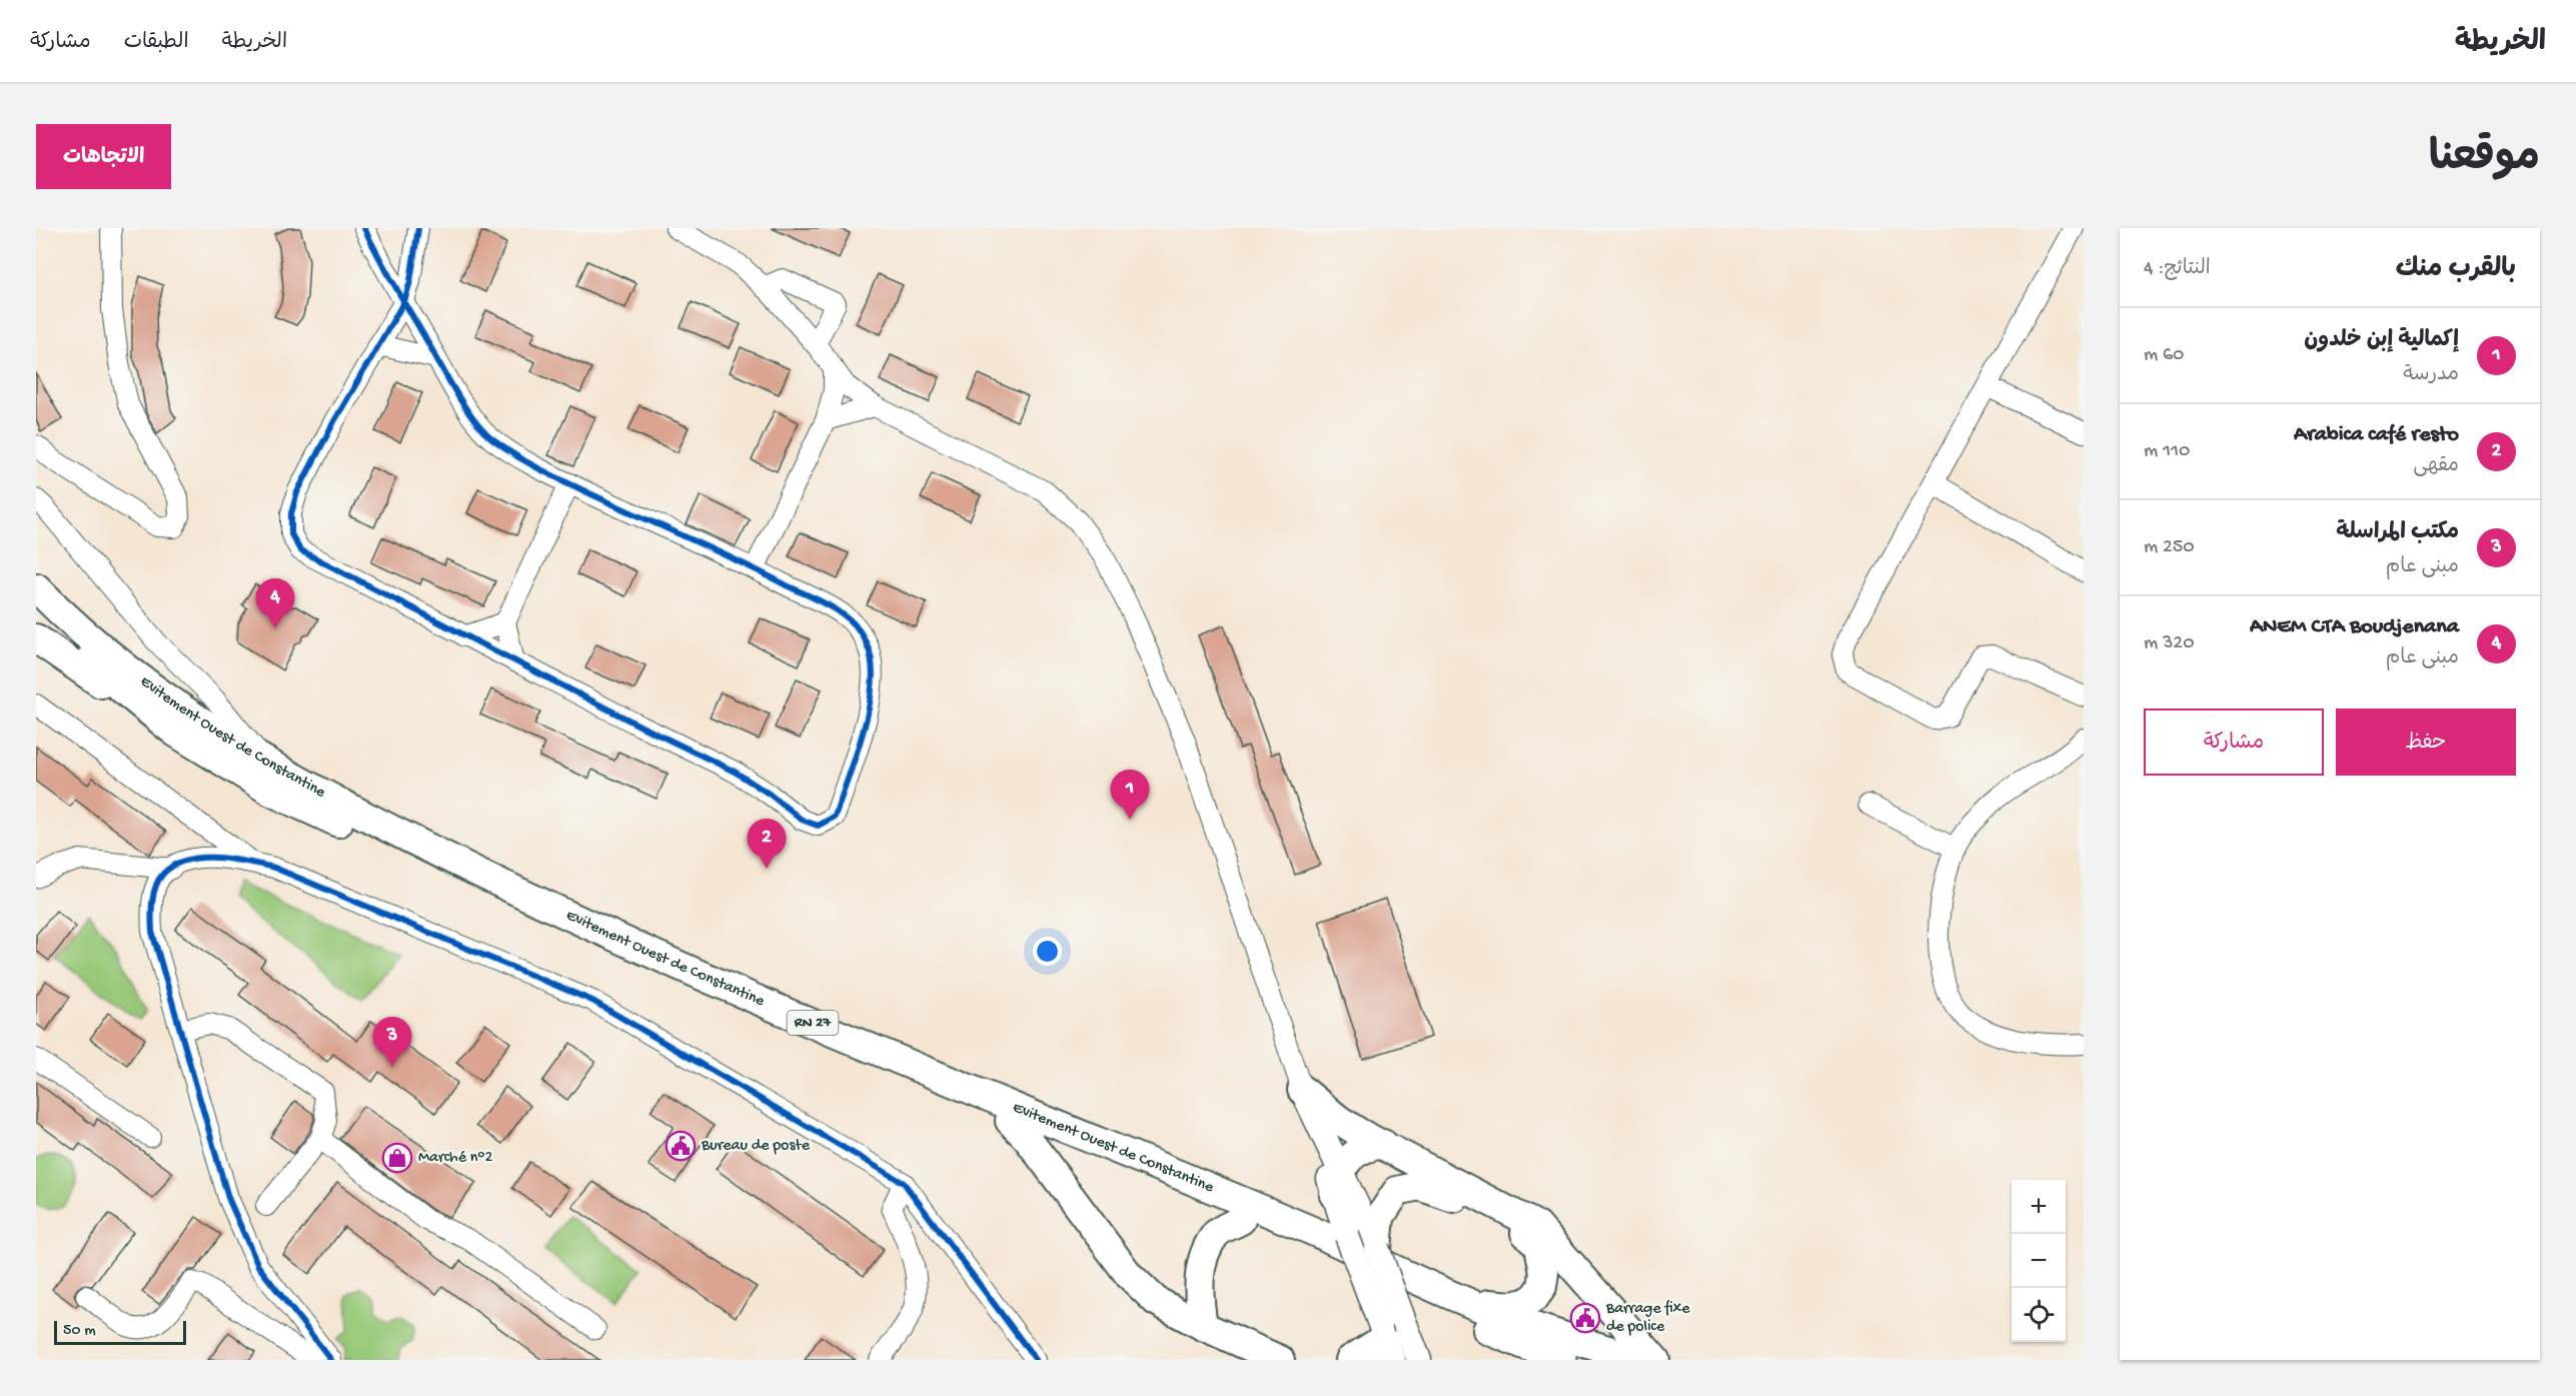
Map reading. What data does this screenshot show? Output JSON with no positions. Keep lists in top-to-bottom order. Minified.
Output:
{"streets":{"highway":["Evitement Ouest de Constantine","RN 27"]},"places":{"public building":["Bureau de poste","Barrage fixe de police"],"shop":["Marché n°2"]},"scale_bar":"50 m","page":{"header":"الخريطة","nav":["الخريطة","الطبقات","مشاركة"],"title":"موقعنا","buttons":["الاتجاهات",["حفظ","مشاركة"]],"heading":["بالقرب منك","النتائج: 4"],"list":[{"mark":"1","name":"إكمالية إبن خلدون","note":"مدرسة","value":"60 m"},{"mark":"2","name":"Arabica café resto","note":"مقهى","value":"110 m"},{"mark":"3","name":"مكتب المراسلة","note":"مبنى عام","value":"250 m"},{"mark":"4","name":"ANEM CTA Boudjenana","note":"مبنى عام","value":"320 m"}],"pins":["4","1","2","3"],"map_buttons":["+","−"],"scale":"50 m"}}
